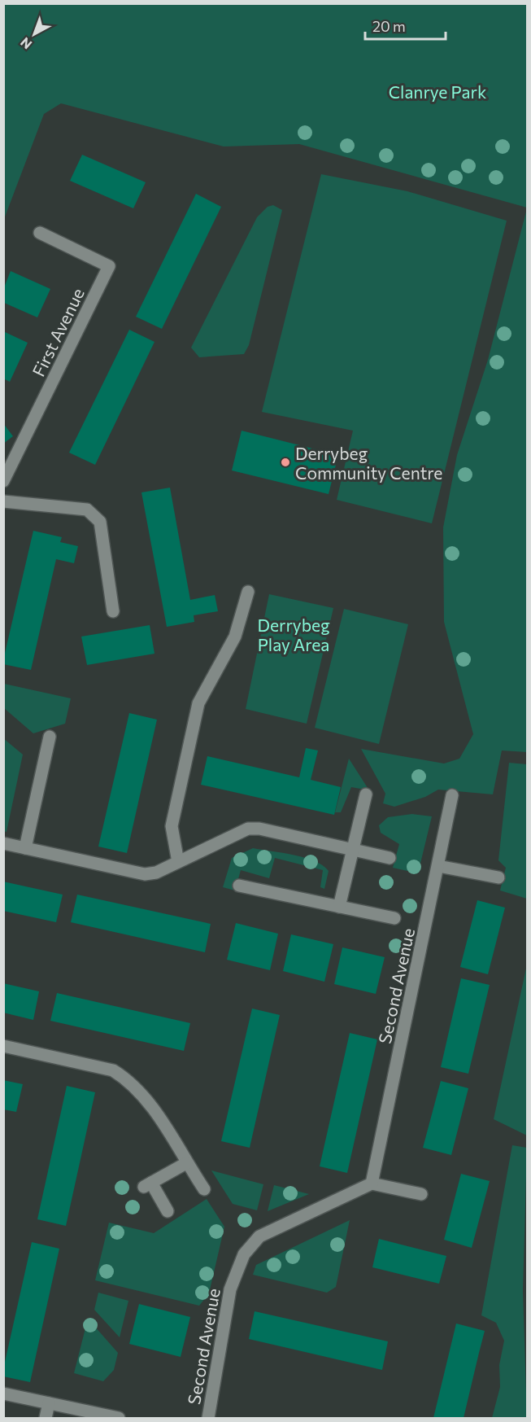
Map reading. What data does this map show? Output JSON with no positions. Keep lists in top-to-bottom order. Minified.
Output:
{"streets":{"street":["First Avenue","Second Avenue"]},"parks":["Clanrye Park","Derrybeg Play Area"],"places":["Derrybeg Community Centre"],"scale_bar":"20 m","north":"bottom left"}
